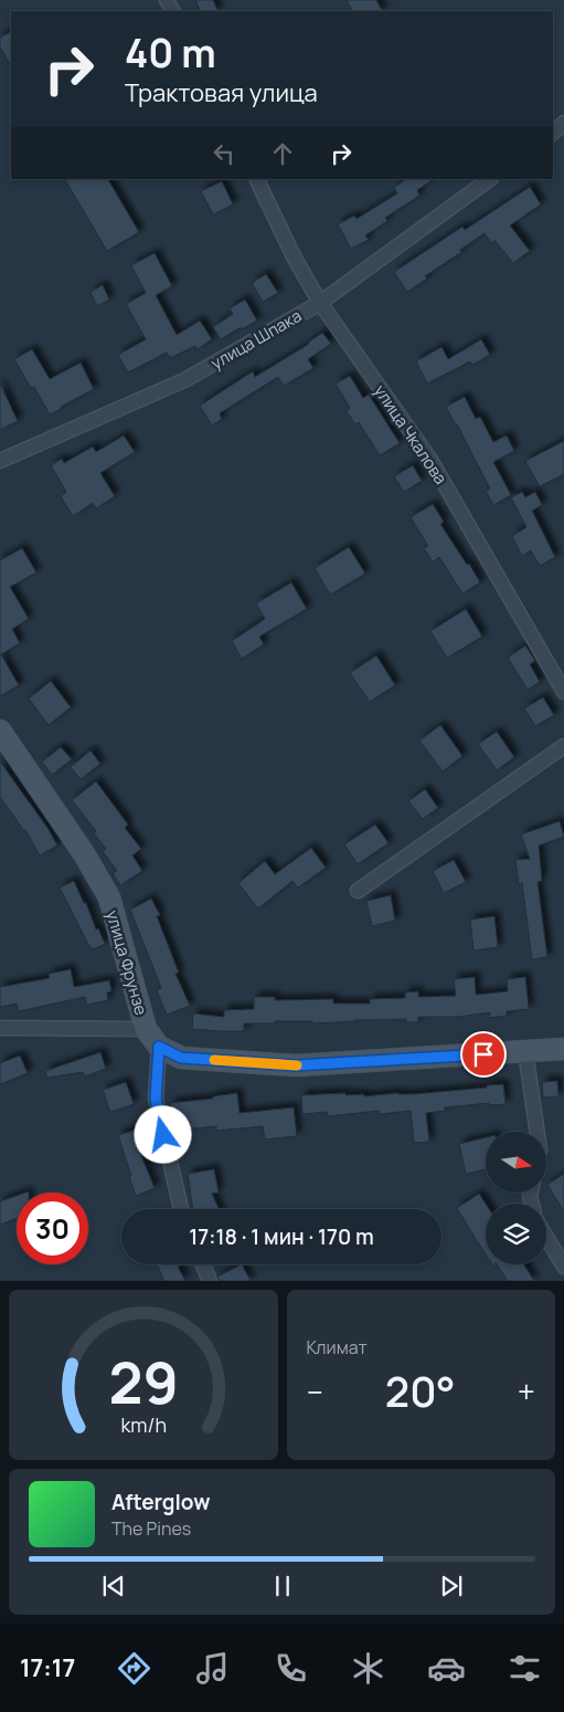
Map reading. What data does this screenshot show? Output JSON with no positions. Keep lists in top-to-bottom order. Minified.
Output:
{"streets":{"street":["улица Шпака","улица Чкалова","улица Фрунзе"]},"crossings":[["улица Шпака","улица Чкалова"]],"north":"right","page":{"turn":["40 m","Трактовая улица"],"limit":"30","trip":"17:18 · 1 мин · 170 m","tile":"Климат","heat":["−","20°","+"],"song":["Afterglow","The Pines"],"tabs":"17:17","gauge":["29","km/h"]}}
